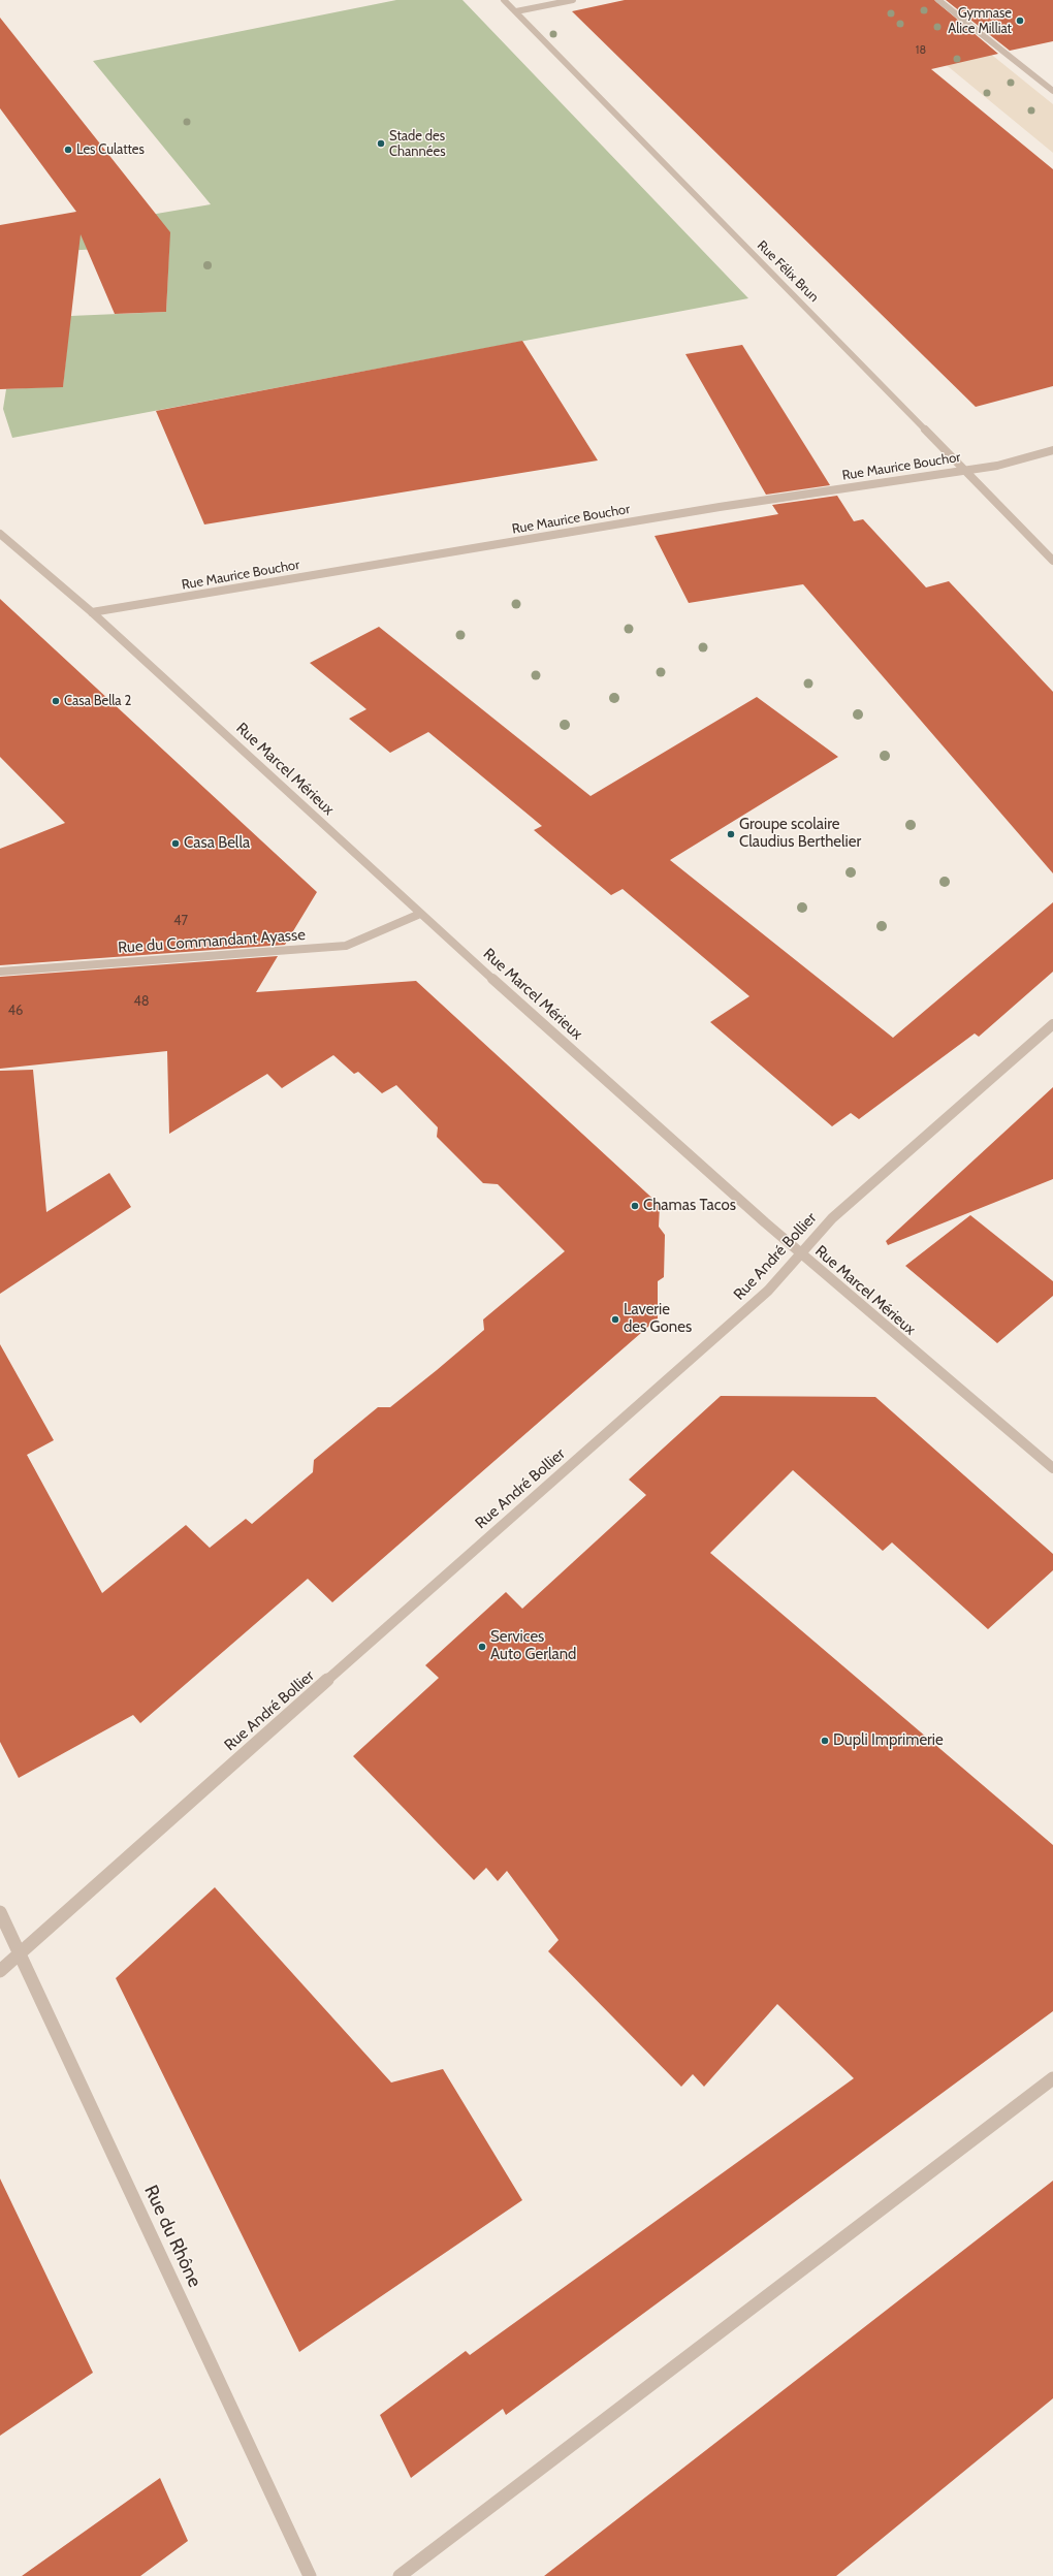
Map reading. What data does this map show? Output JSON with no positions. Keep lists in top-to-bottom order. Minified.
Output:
{"streets":{"street":["Rue Félix Brun","Rue Maurice Bouchor","Rue Marcel Mérieux","Rue du Commandant Ayasse","Rue André Bollier","Rue du Rhône"]},"crossings":[["Rue Félix Brun","Rue Maurice Bouchor"],["Rue Maurice Bouchor","Rue Marcel Mérieux"],["Rue Marcel Mérieux","Rue du Commandant Ayasse"],["Rue Marcel Mérieux","Rue André Bollier"],["Rue André Bollier","Rue du Rhône"]],"places":["Gymnase Alice Milliat","Stade des Channées","Les Culattes","Casa Bella 2","Groupe scolaire Claudius Berthelier","Casa Bella","Chamas Tacos","Laverie des Gones","Services Auto Gerland","Dupli Imprimerie"],"house_numbers":["18","47","48","46"]}
